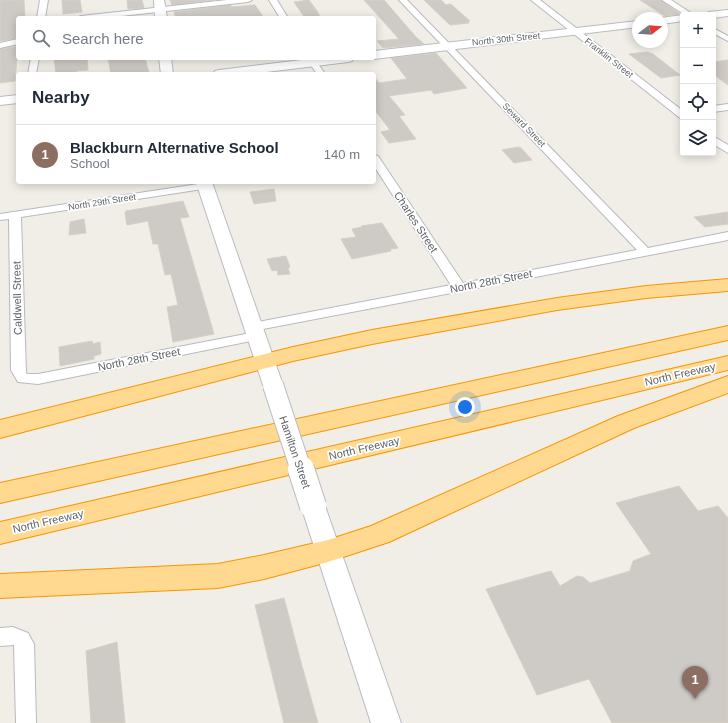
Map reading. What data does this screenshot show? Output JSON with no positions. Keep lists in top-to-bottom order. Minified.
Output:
{"streets":{"highway":["North Freeway"],"main road":["North 30th Street","Hamilton Street"],"street":["Franklin Street","Seward Street","North 29th Street","Charles Street","North 28th Street","Caldwell Street"]},"crossings":[["North 30th Street","Franklin Street"],["North 30th Street","Seward Street"],["Seward Street","North 28th Street"],["North 29th Street","Caldwell Street"],["North 29th Street","Hamilton Street"],["Charles Street","North 28th Street"],["North 28th Street","Caldwell Street"],["North 28th Street","Hamilton Street"]],"north":"right","page":{"map_buttons":["+","−"],"search":"Search here","heading":"Nearby","list":[{"mark":"1","name":"Blackburn Alternative School","note":"School","value":"140 m"}],"pins":"1"}}
